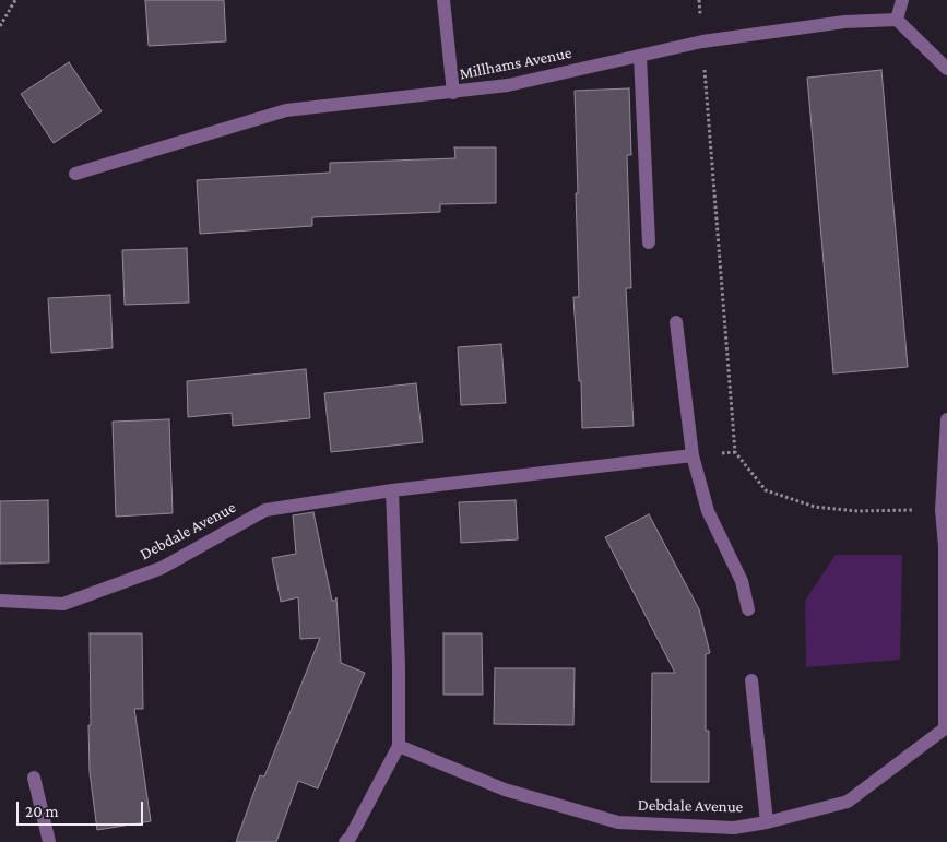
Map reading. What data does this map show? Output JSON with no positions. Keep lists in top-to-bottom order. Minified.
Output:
{"streets":{"street":["Millhams Avenue","Debdale Avenue"]},"scale_bar":"20 m"}
